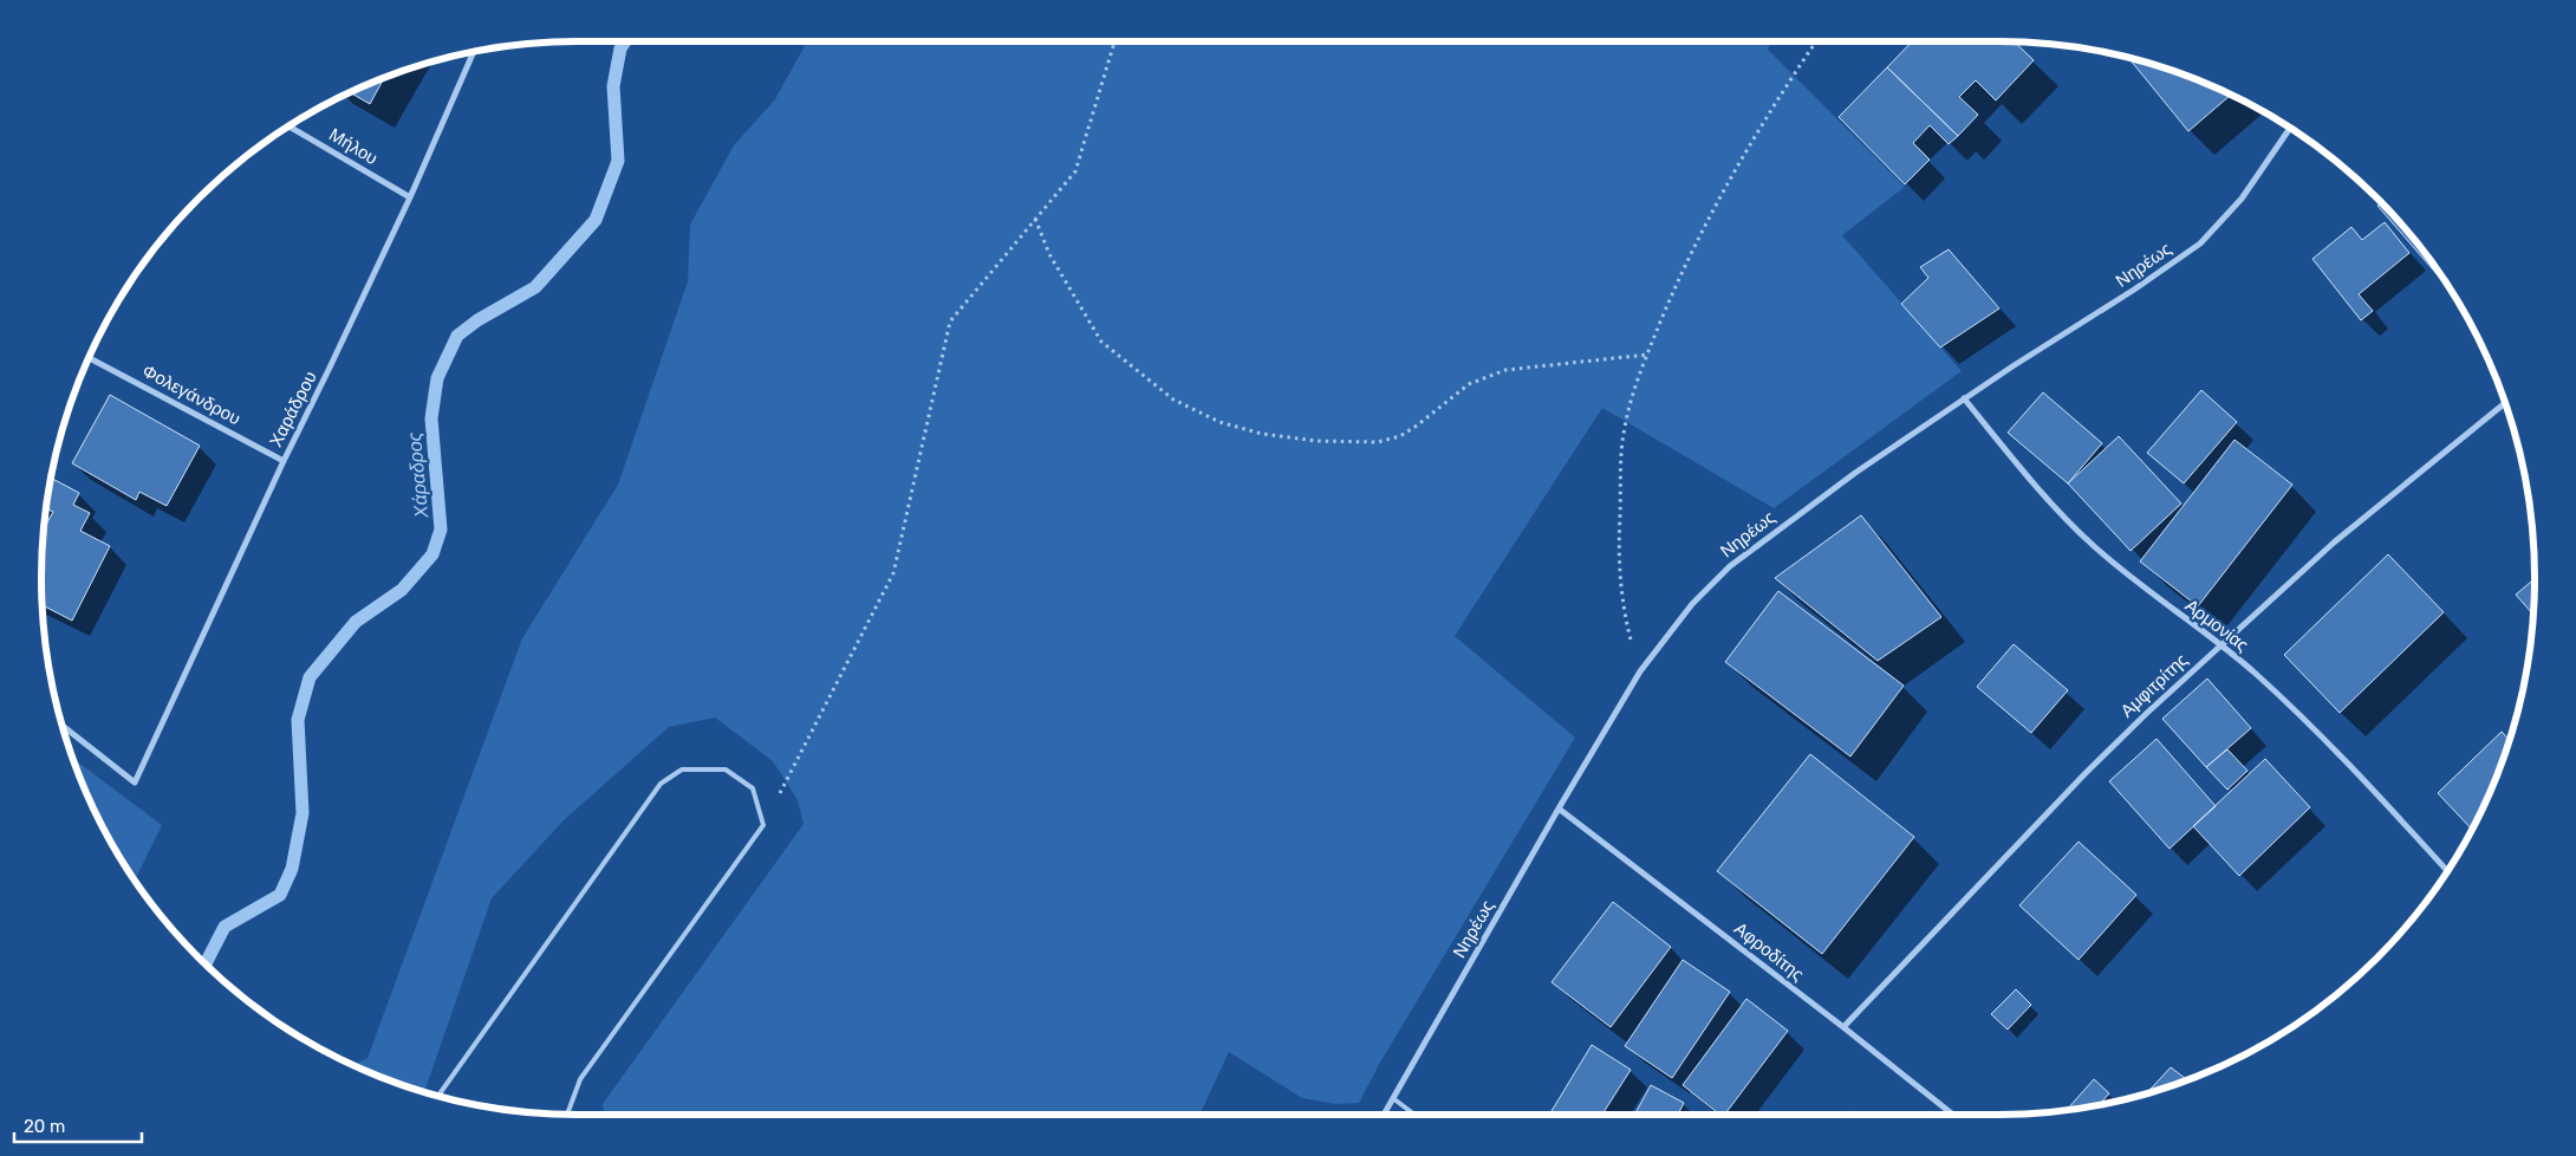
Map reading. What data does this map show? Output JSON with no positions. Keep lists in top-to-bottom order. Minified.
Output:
{"streets":{"street":["Μήλου","Νηρέως","Φολεγάνδρου","Χαράδρου","Αρμονίας","Αμφιτρίτης","Αφροδίτης"]},"crossings":[["Μήλου","Χαράδρου"],["Νηρέως","Αρμονίας"],["Νηρέως","Αφροδίτης"],["Φολεγάνδρου","Χαράδρου"],["Αρμονίας","Αμφιτρίτης"],["Αμφιτρίτης","Αφροδίτης"]],"water":["Χάραδρος"],"scale_bar":"20 m"}
